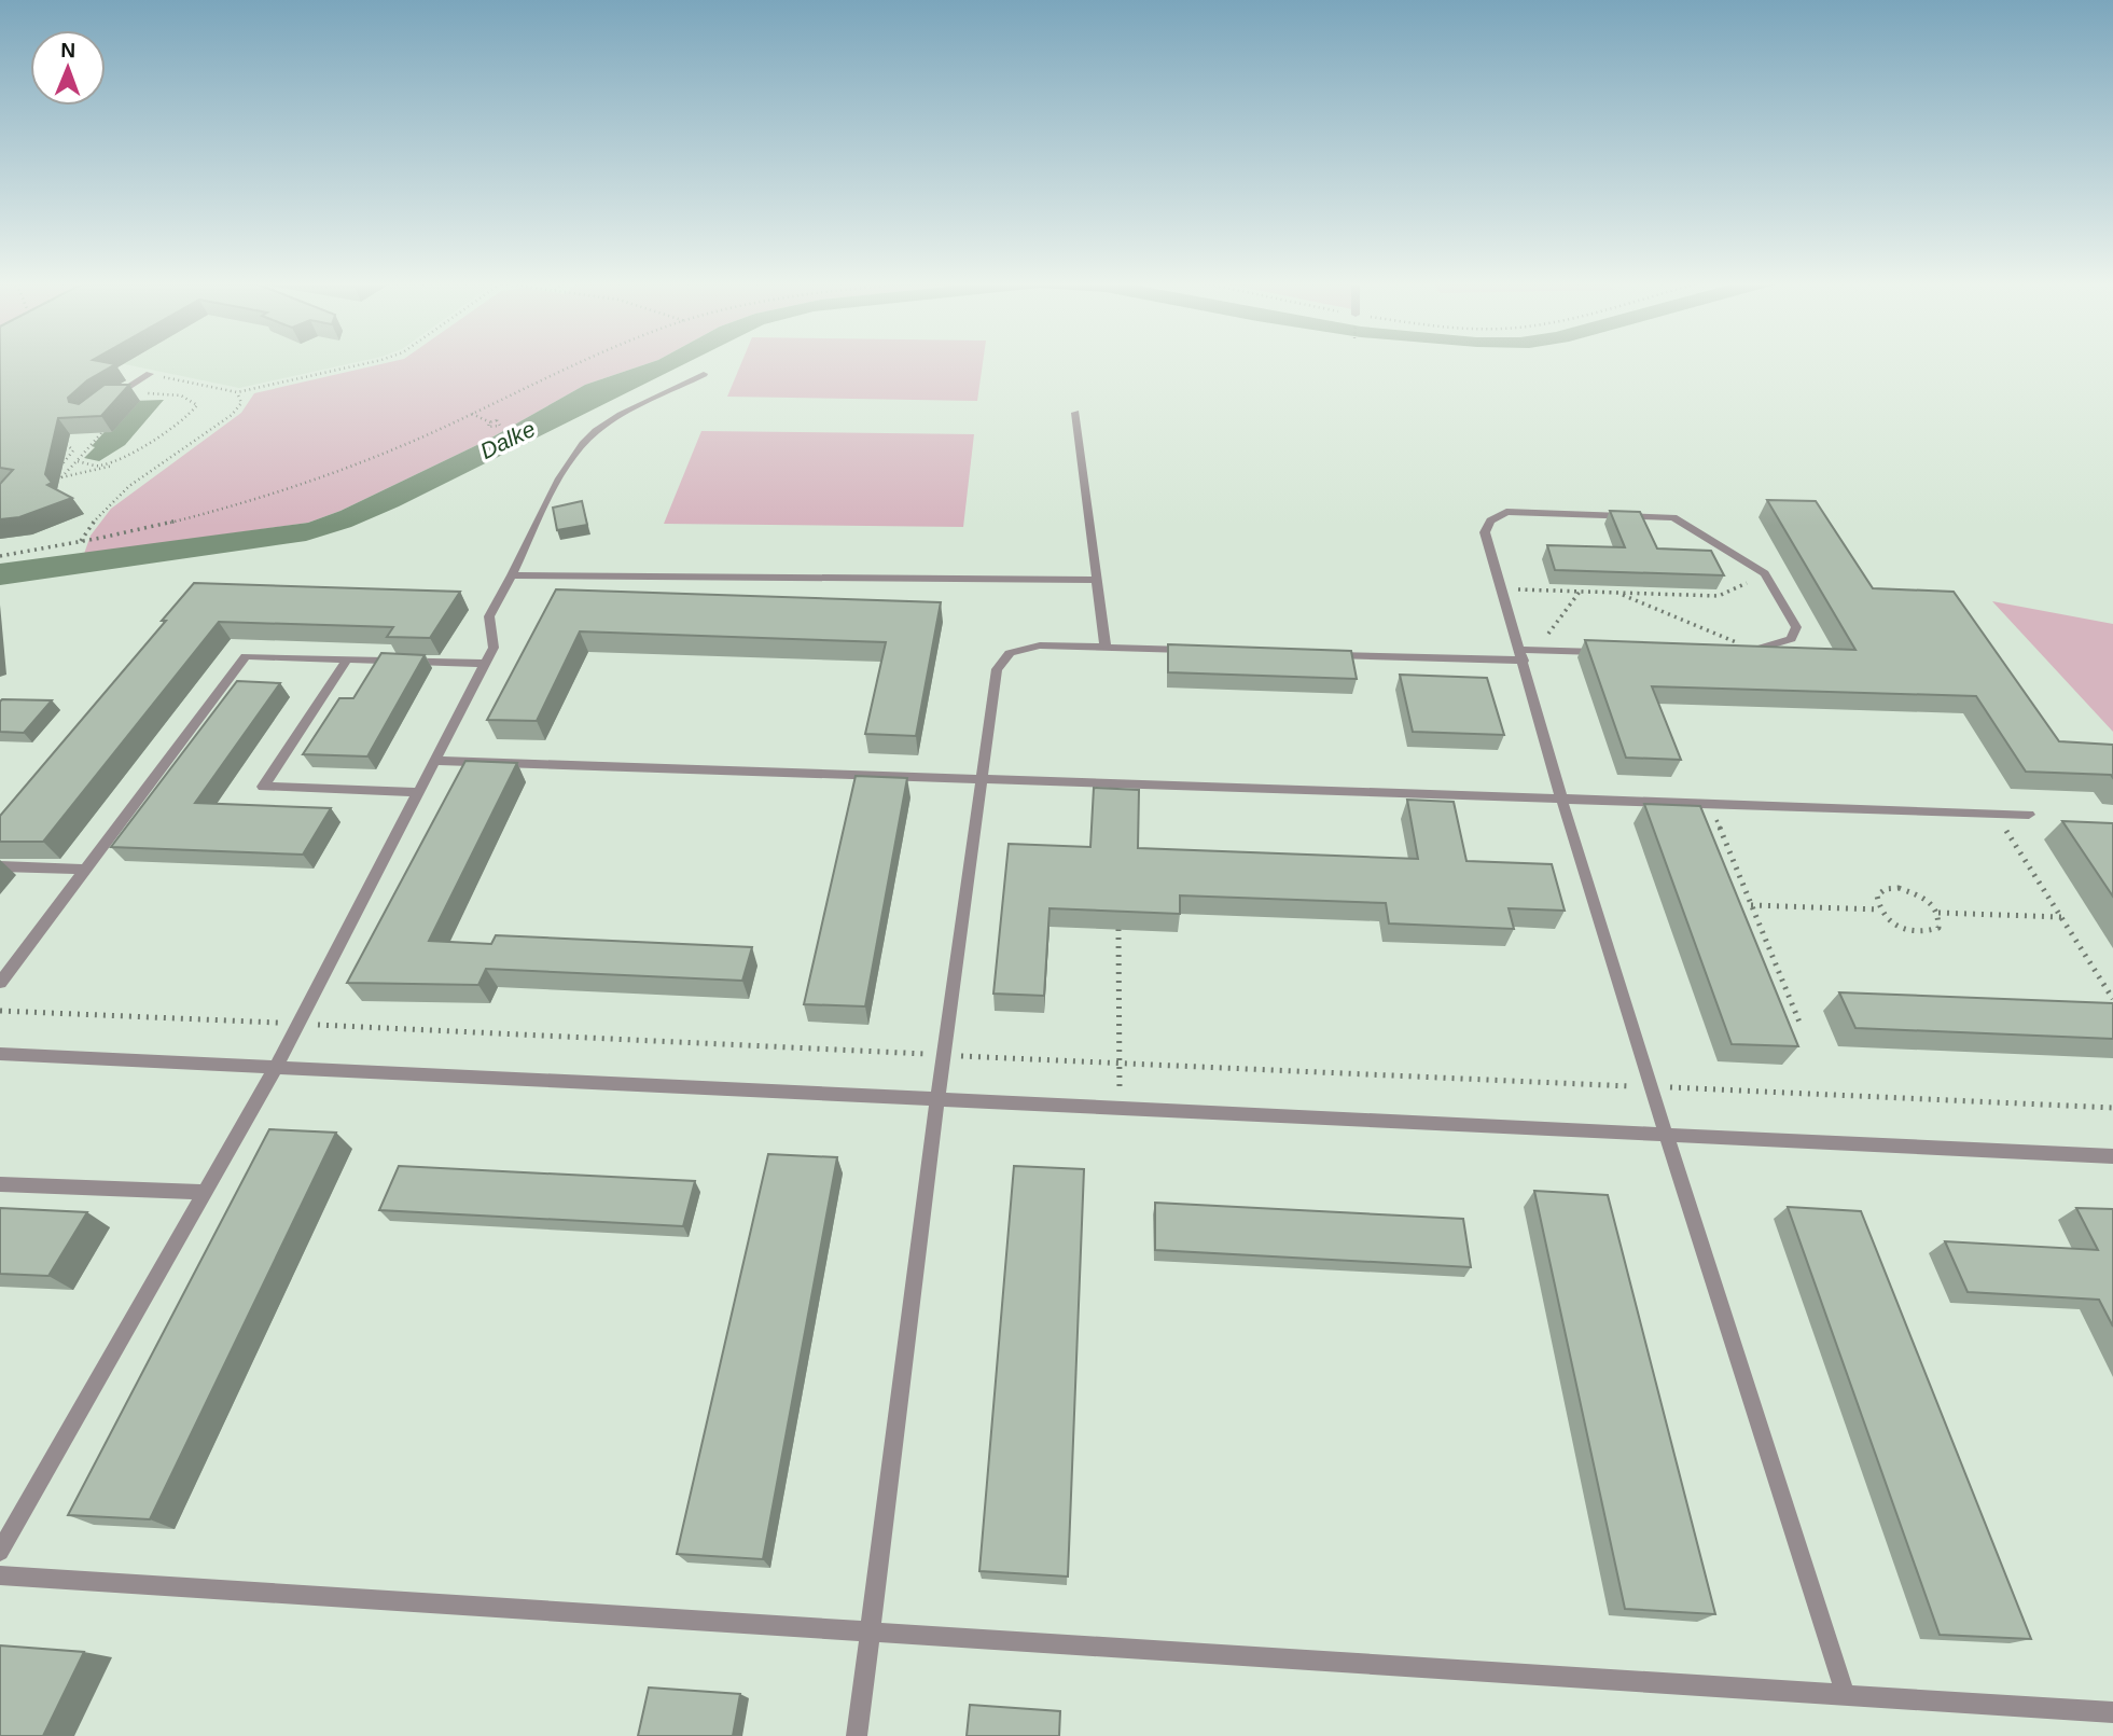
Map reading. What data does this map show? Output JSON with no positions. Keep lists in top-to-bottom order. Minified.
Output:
{"water":["Dalke"],"north":"top"}
